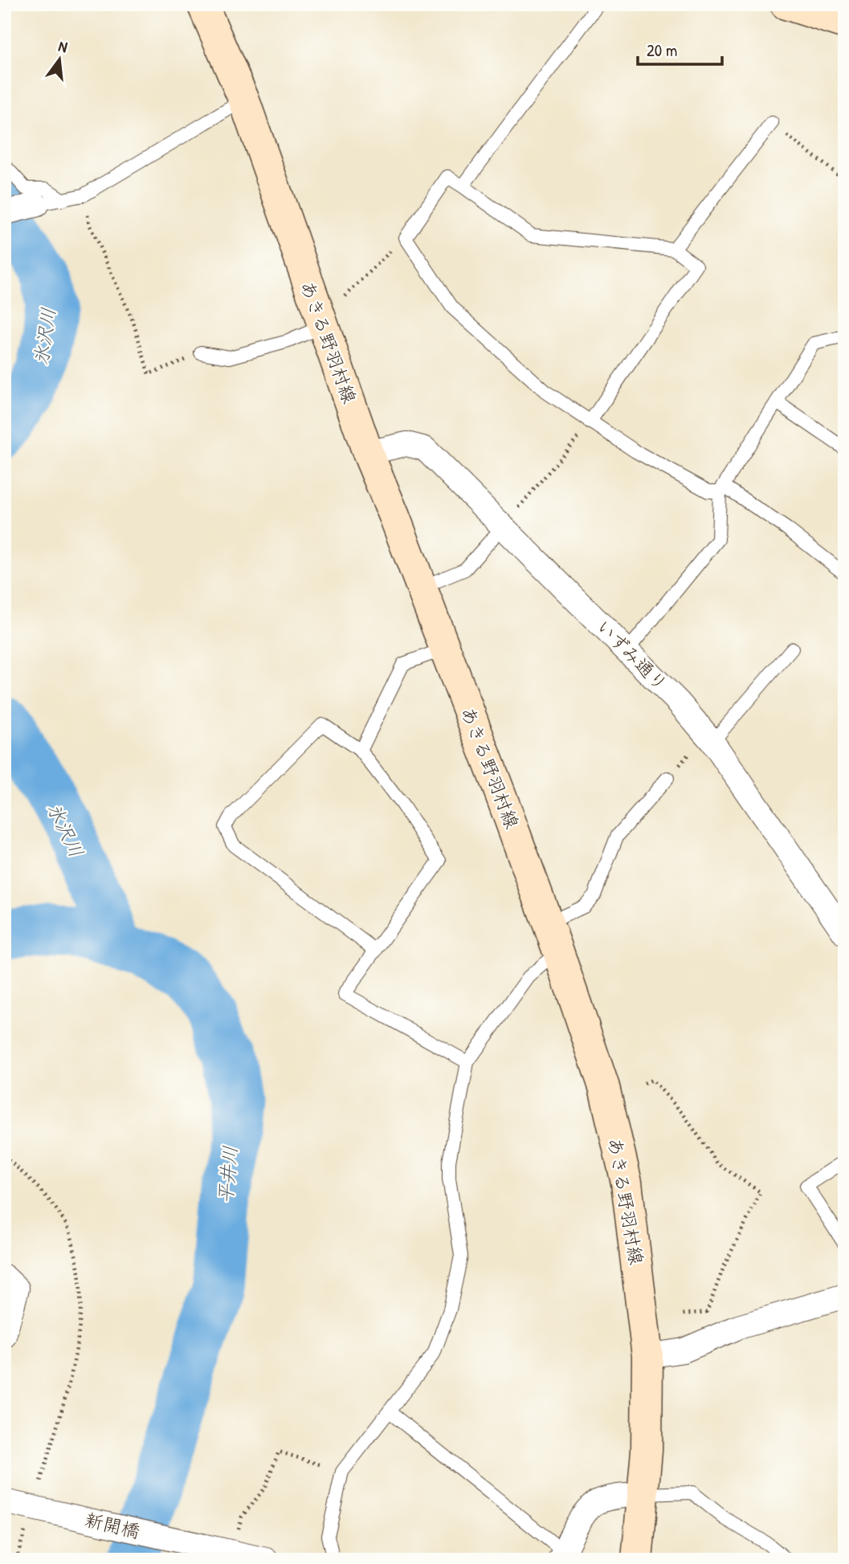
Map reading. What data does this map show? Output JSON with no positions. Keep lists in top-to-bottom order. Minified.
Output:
{"streets":{"main road":["あきる野羽村線"],"street":["いずみ通り","新開橋"]},"crossings":[["あきる野羽村線","いずみ通り"]],"water":["氷沢川","平井川"],"scale_bar":"20 m","north":"top"}
